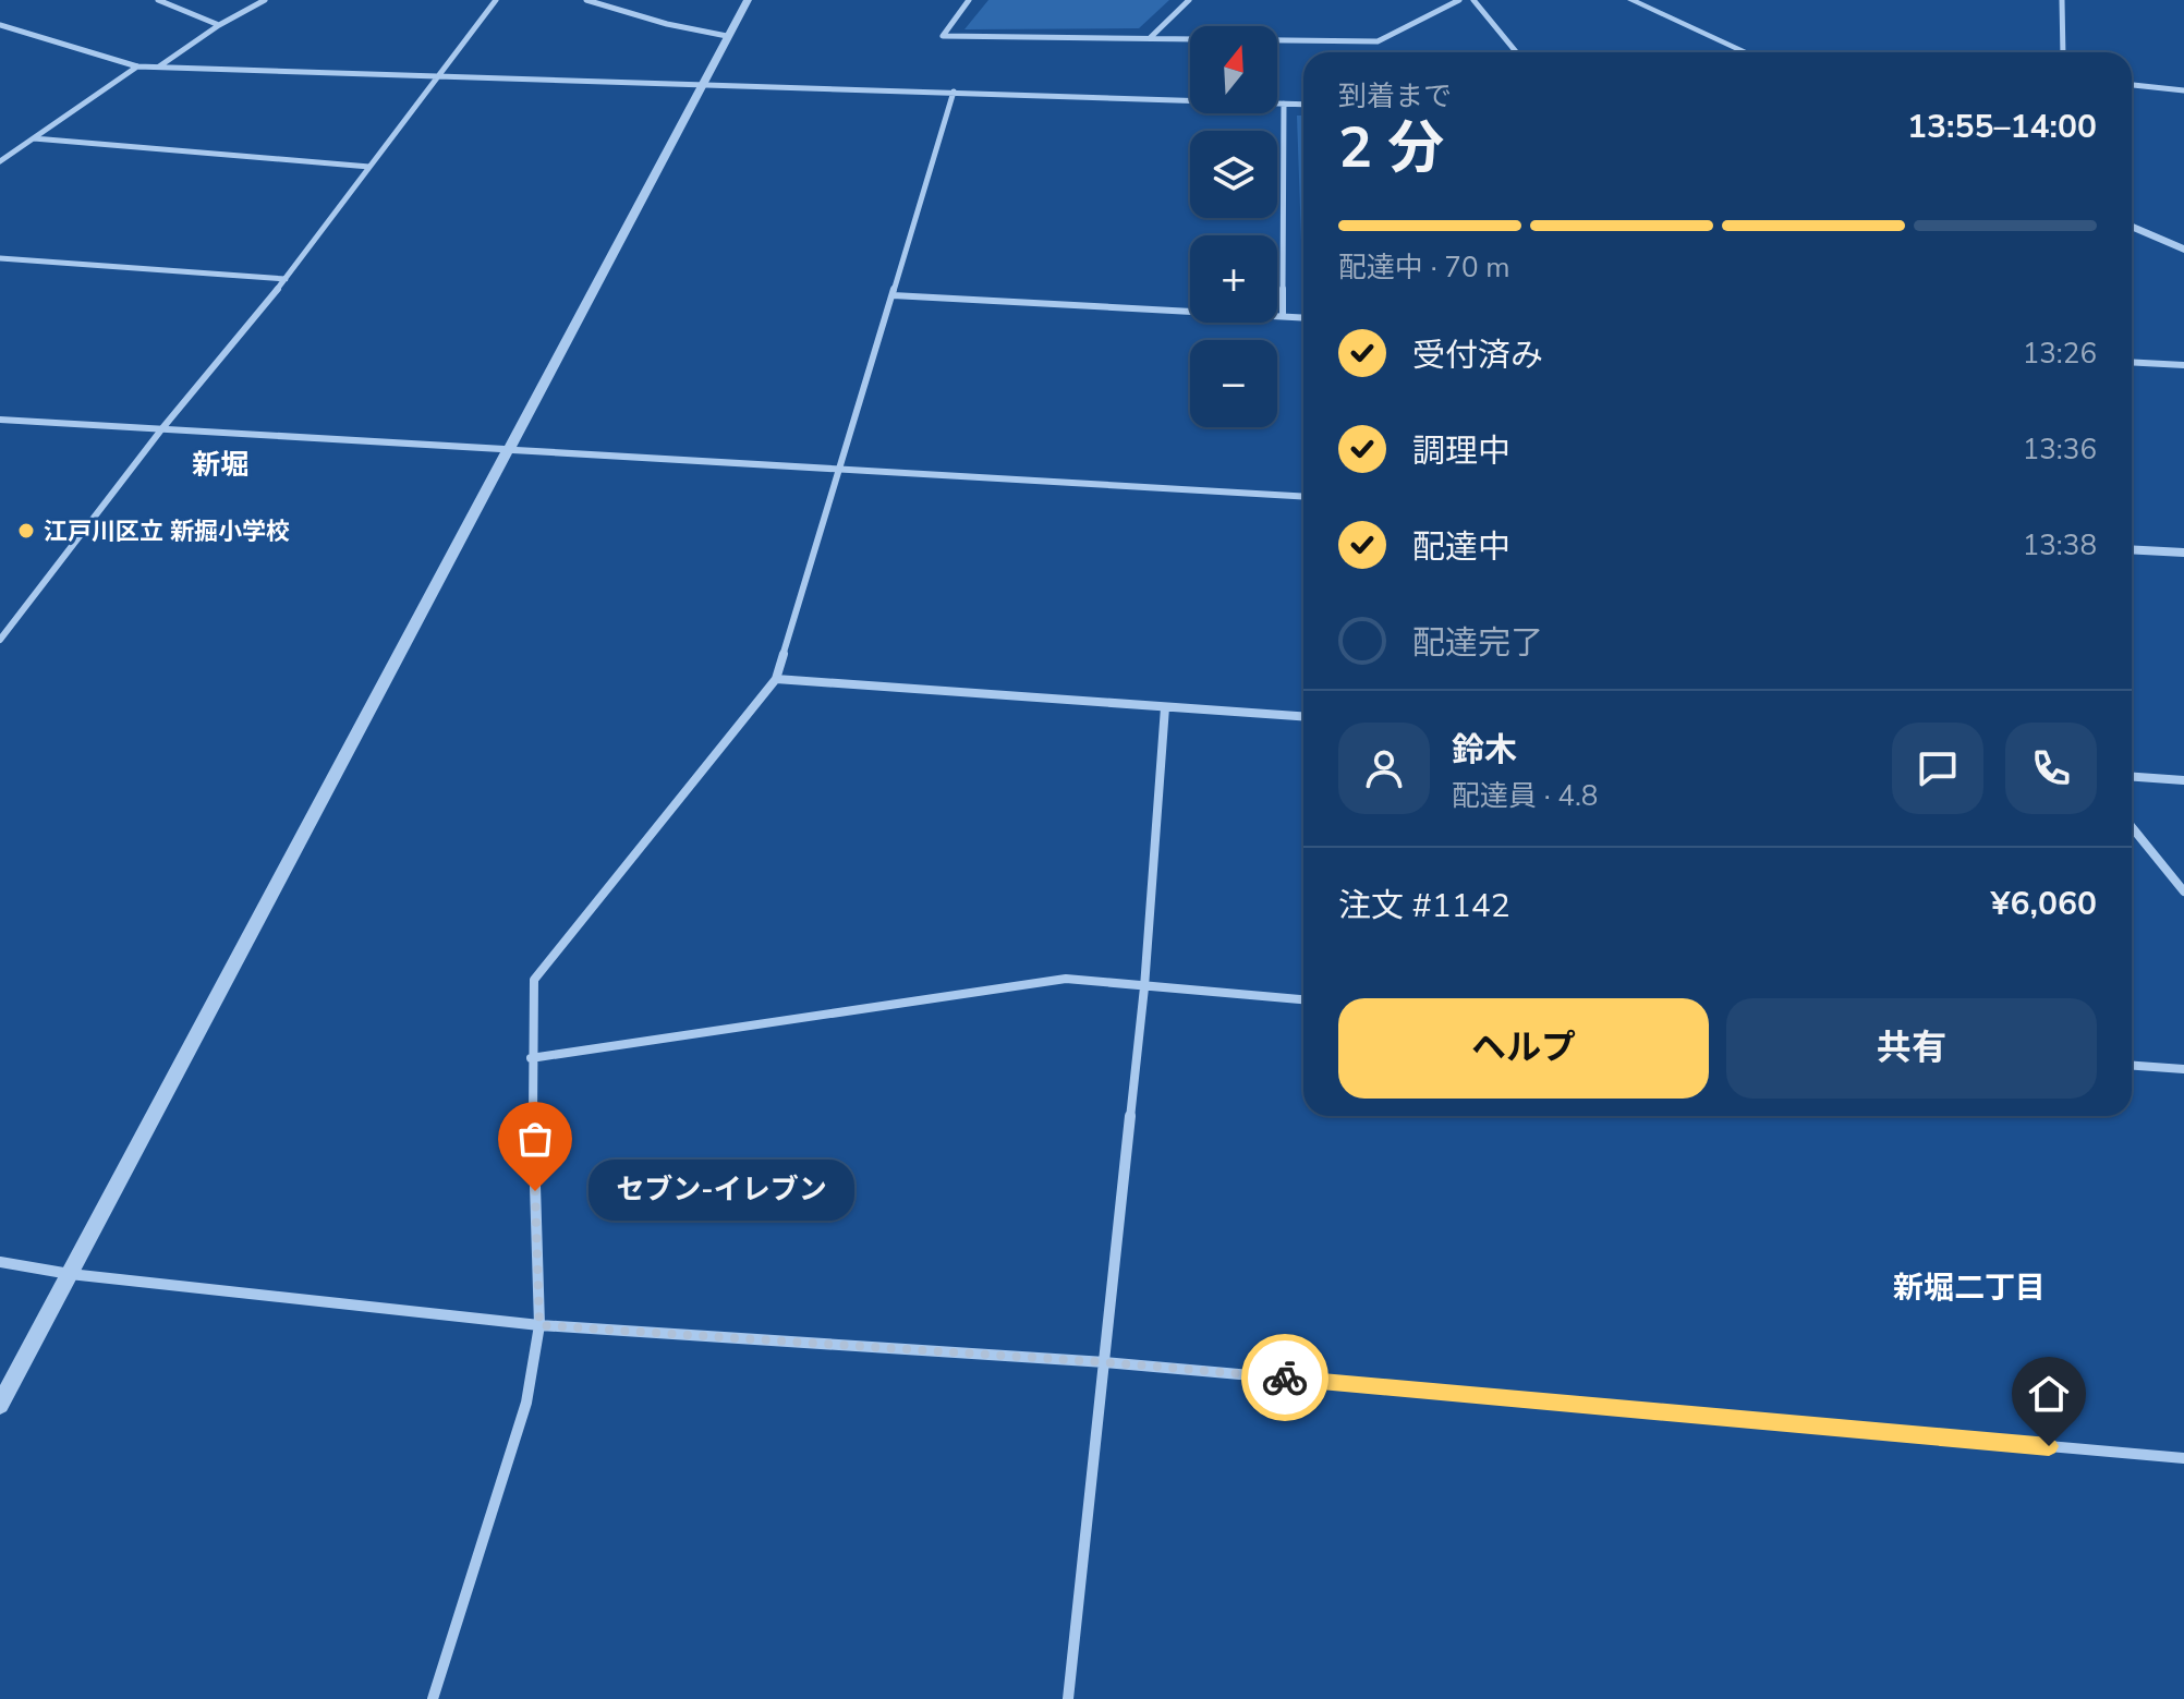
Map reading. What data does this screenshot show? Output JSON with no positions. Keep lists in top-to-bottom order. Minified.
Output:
{"districts":["新堀","新堀二丁目"],"places":["江戸川区立 新掘小学校","セブン-イレブン"],"north":"top","page":{"map_buttons":["+","−"],"heading":["2 分","到着まで","13:55–14:00"],"panel":["鈴木","配達員 · 4.8","注文 #1142","¥6,060"],"bar":"配達中 · 70 m","list":[["受付済み","13:26"],["調理中","13:36"],["配達中","13:38"],"配達完了"],"buttons":["ヘルプ","共有"],"bubble":"セブン-イレブン"}}
